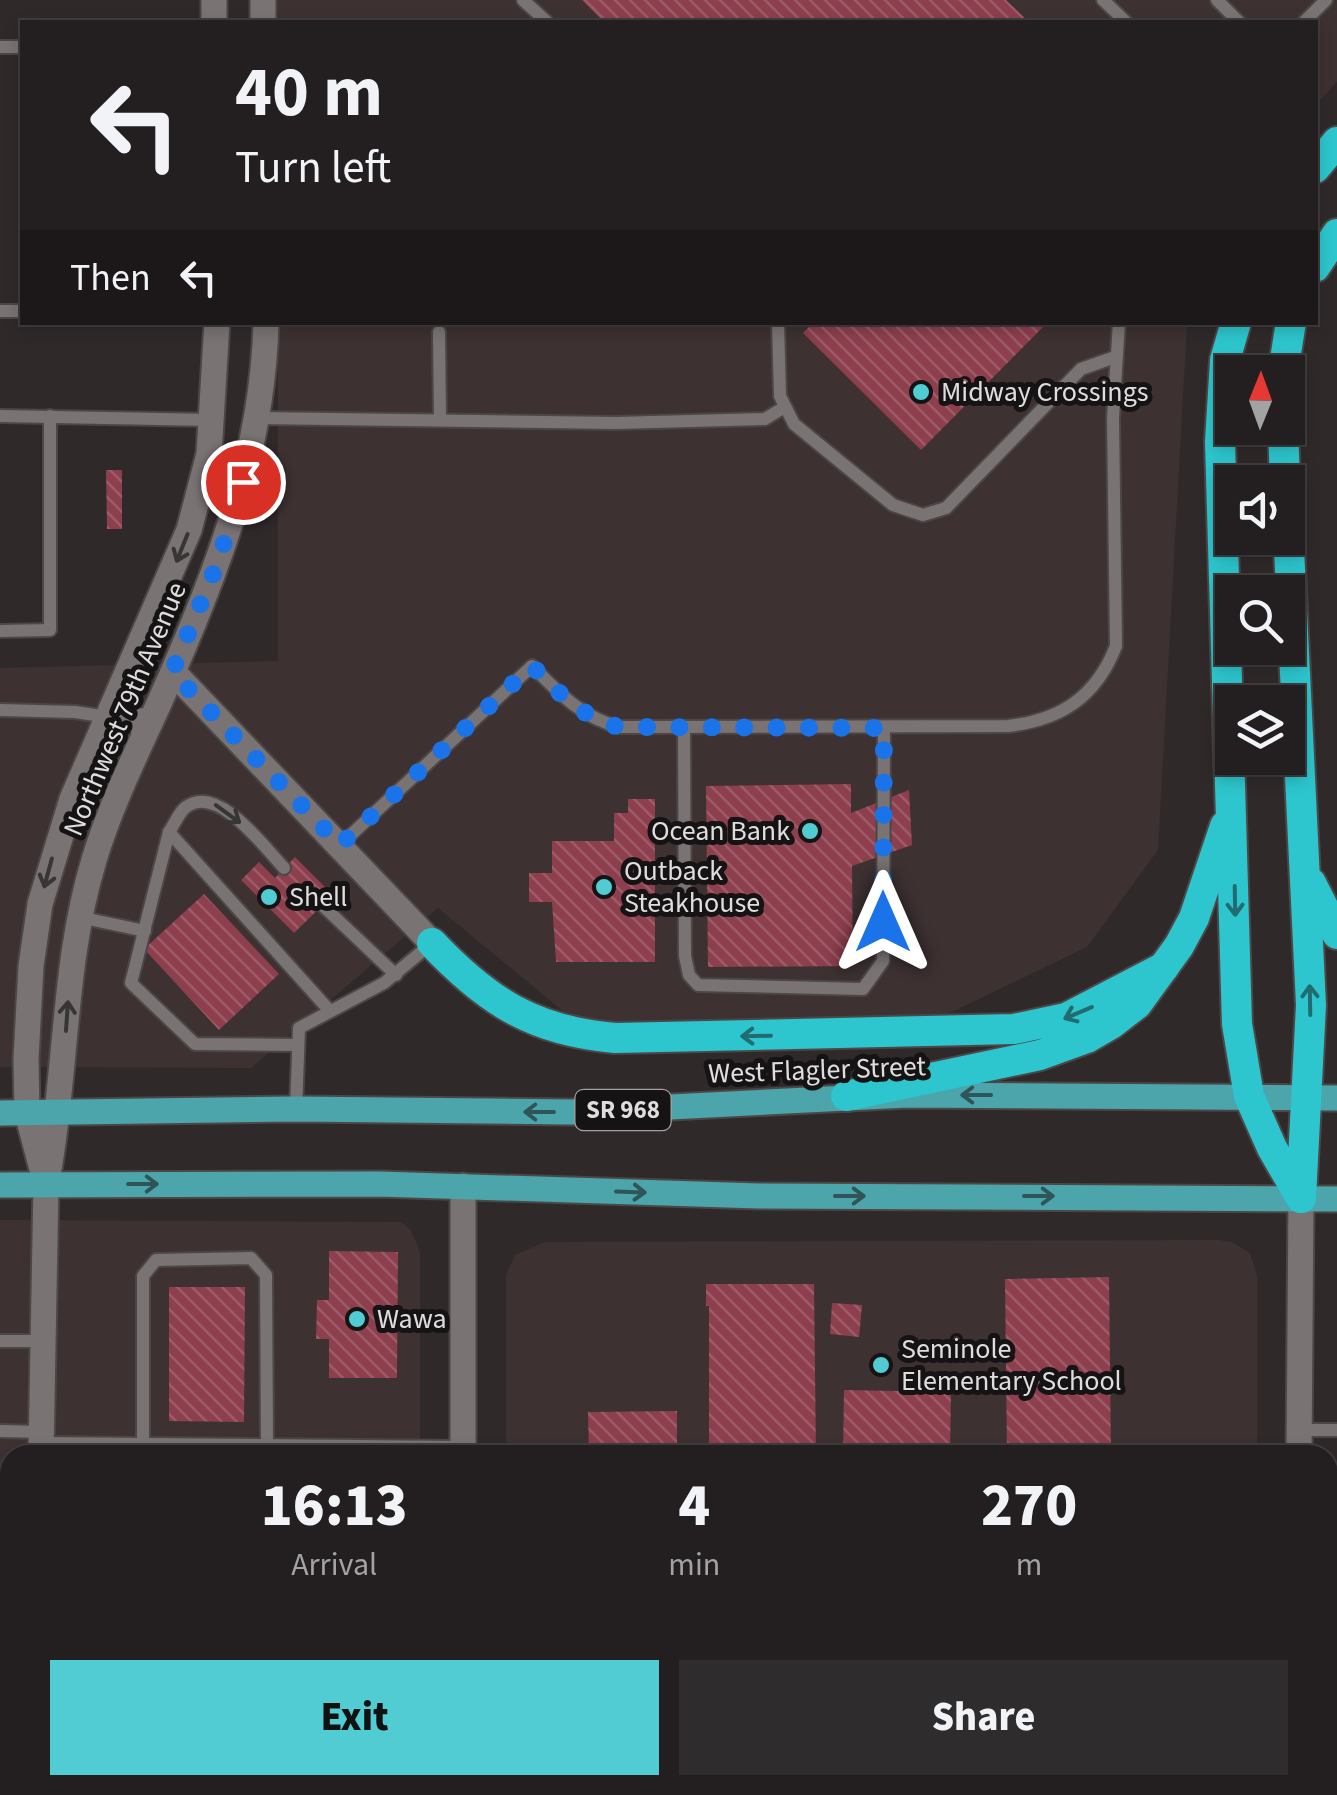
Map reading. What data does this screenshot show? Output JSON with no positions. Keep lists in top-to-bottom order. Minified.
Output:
{"streets":{"main road":["West Flagler Street","SR 968"],"street":["Northwest 79th Avenue"]},"crossings":[["Northwest 79th Avenue","West Flagler Street"]],"places":["Midway Crossings","Ocean Bank","Outback Steakhouse","Shell","Wawa","Seminole Elementary School"],"north":"top","page":{"turn":["40 m","Turn left"],"then":"Then","eta":["16:13","Arrival","4","min","270","m"],"buttons":["Exit","Share"]}}
